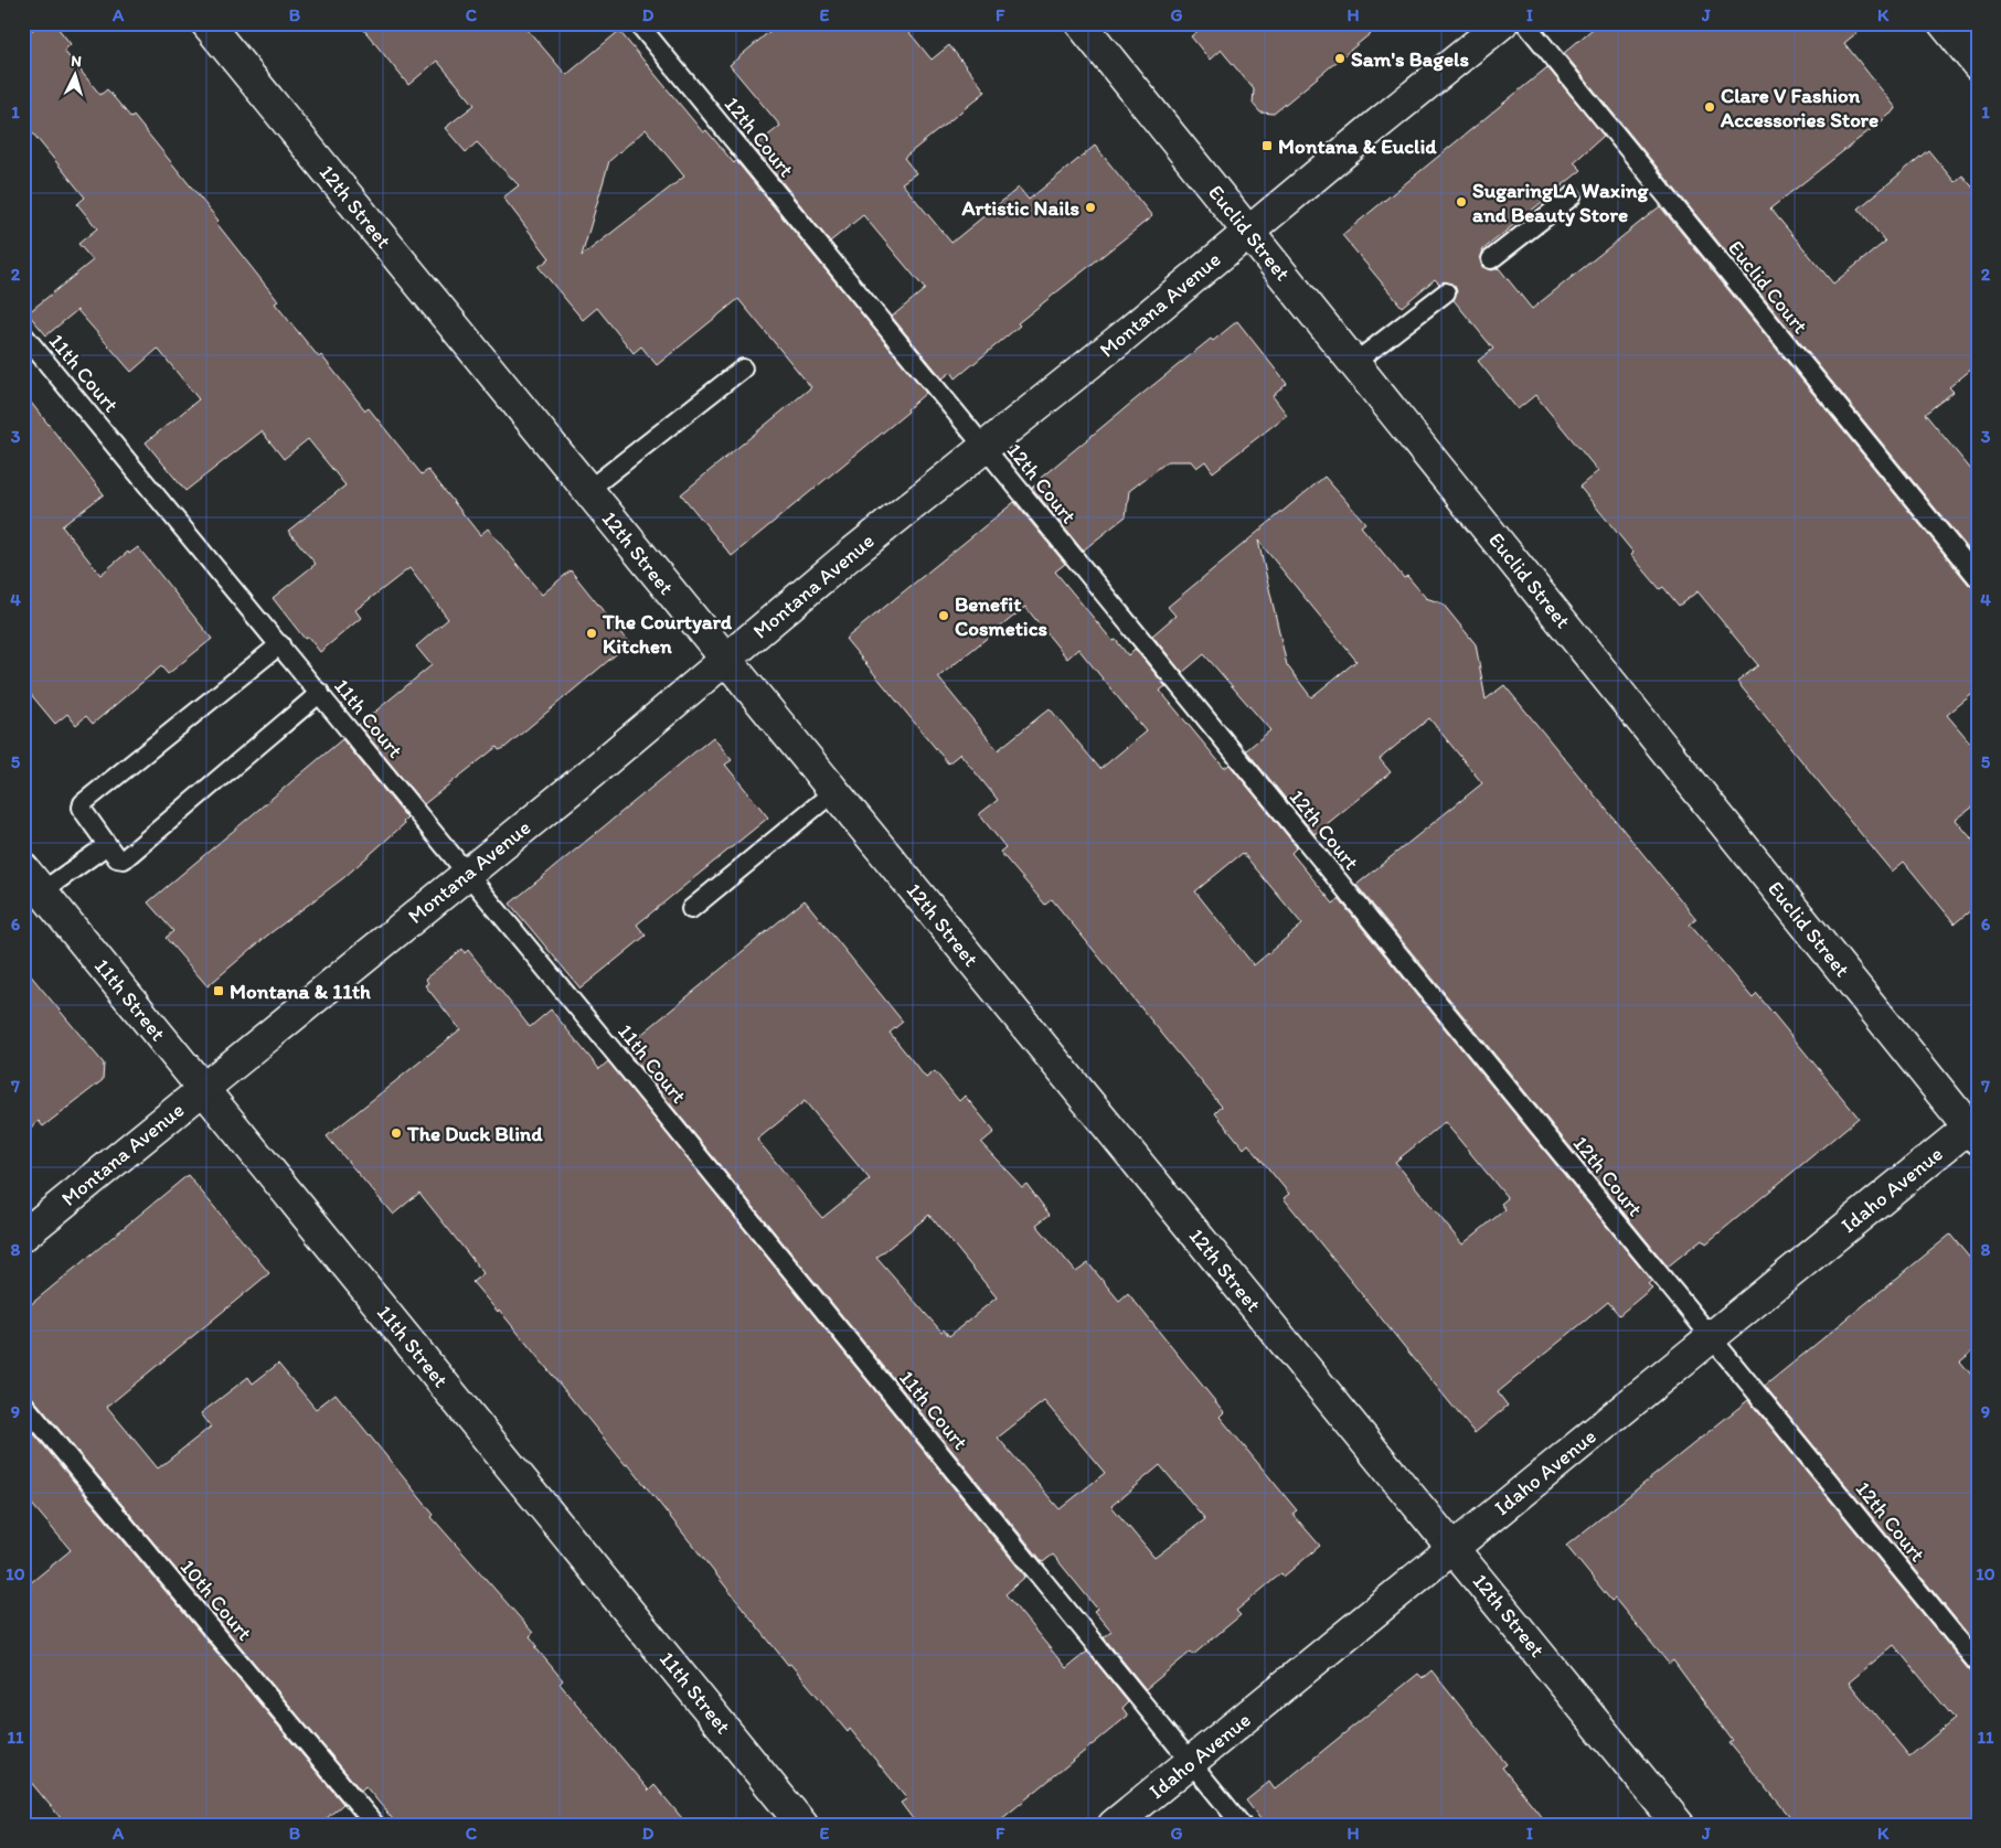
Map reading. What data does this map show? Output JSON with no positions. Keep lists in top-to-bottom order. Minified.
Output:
{"streets":{"street":["12th Street","Euclid Street","Montana Avenue","11th Street","Idaho Avenue"],"lane":["12th Court","Euclid Court","11th Court","10th Court"]},"crossings":[["12th Court","Montana Avenue"],["12th Court","Idaho Avenue"],["12th Street","Montana Avenue"],["12th Street","Idaho Avenue"],["Euclid Street","Montana Avenue"],["Euclid Street","Idaho Avenue"],["Montana Avenue","11th Court"],["Montana Avenue","11th Street"],["11th Court","Idaho Avenue"]],"places":{"other":["Sam's Bagels","Clare V Fashion Accessories Store","SugaringLA Waxing and Beauty Store","Artistic Nails","Benefit Cosmetics","The Courtyard Kitchen","The Duck Blind"],"transit":["Montana & Euclid","Montana & 11th"]},"north":"top","grid":{"columns":["A","B","C","D","E","F","G","H","I","J","K"],"rows":["1","2","3","4","5","6","7","8","9","10","11"]}}
